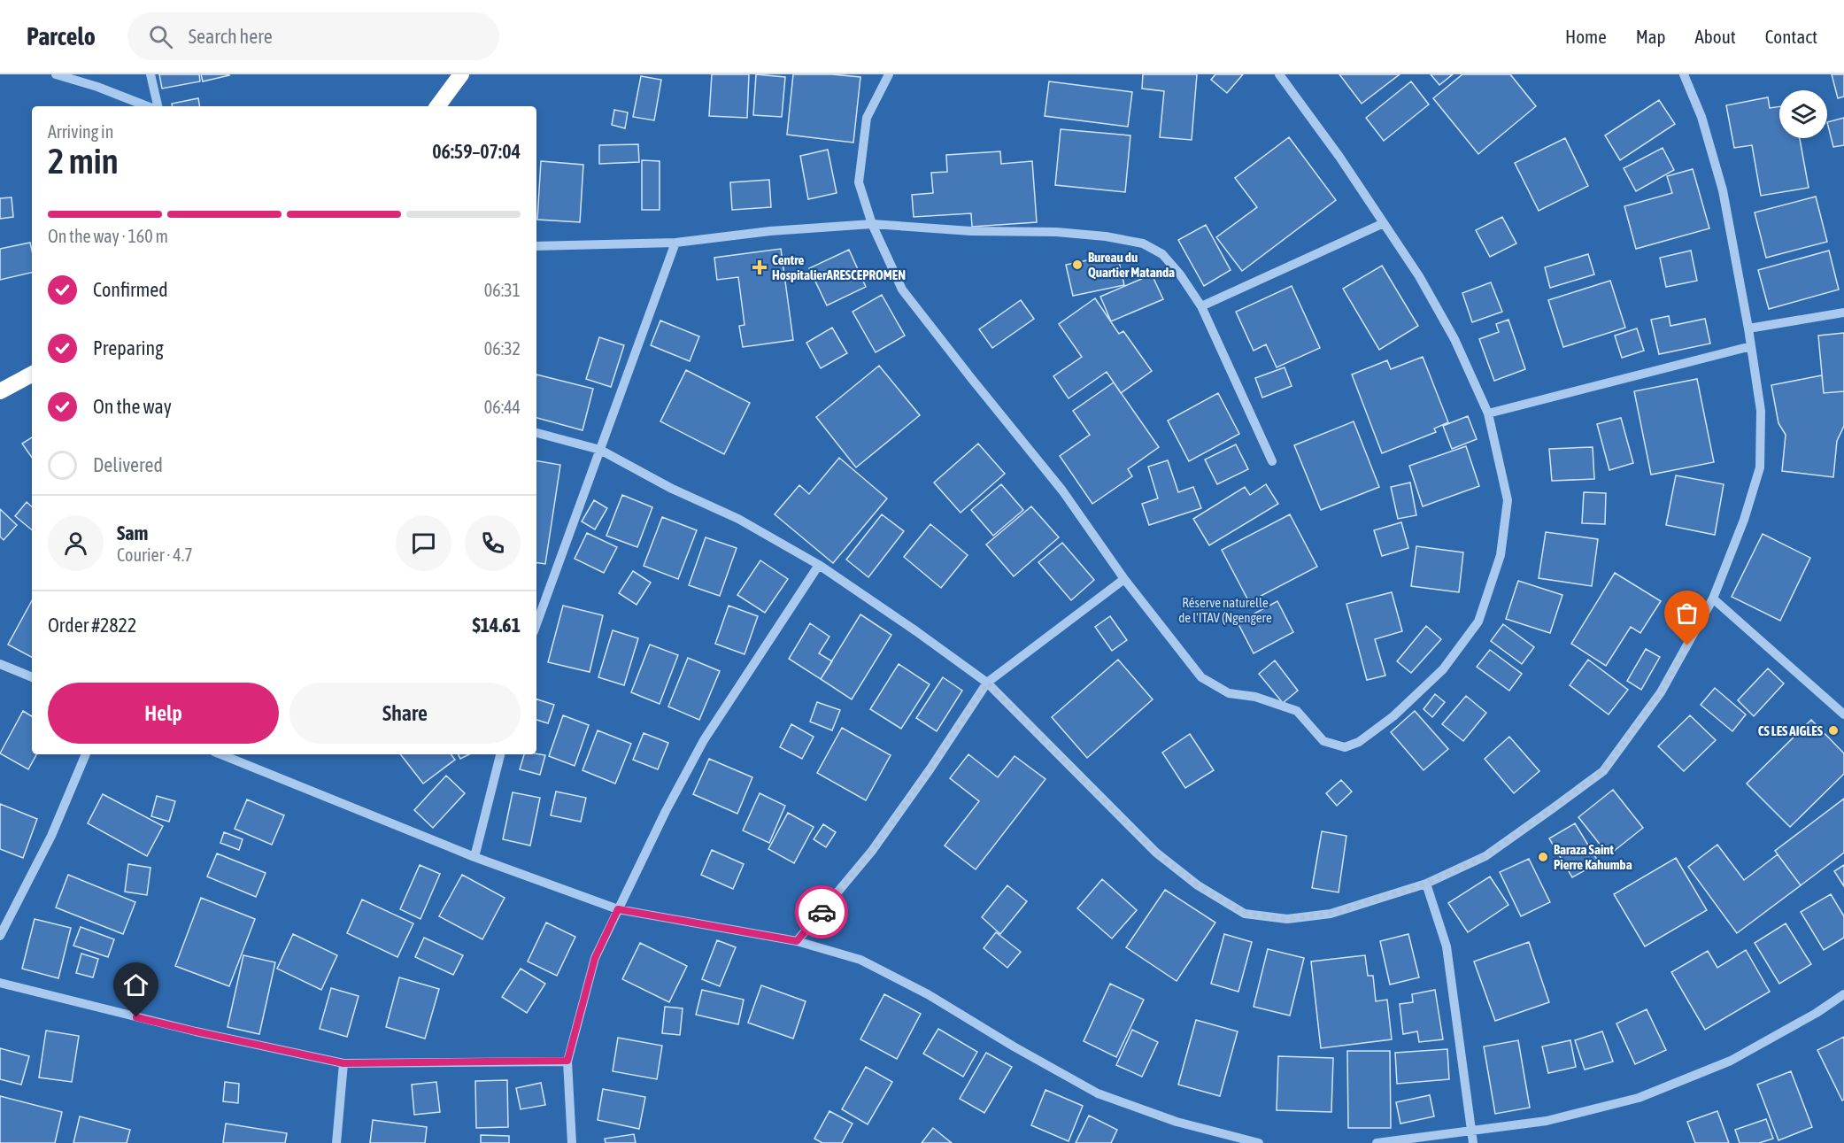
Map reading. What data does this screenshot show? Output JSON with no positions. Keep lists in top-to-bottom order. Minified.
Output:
{"parks":["Réserve naturelle de l'ITAV (Ngengere"],"places":{"other":["Bureau du Quartier Matanda","CS LES AIGLES","Baraza Saint Pierre Kahumba"],"health":["Centre HospitalierARESCEPROMEN"]},"page":{"header":"Parcelo","search":"Search here","nav":["Home","Map","About","Contact"],"heading":["2 min","Arriving in","06:59–07:04"],"panel":["Sam","Courier · 4.7","Order #2822","$14.61"],"bar":"On the way · 160 m","list":[["Confirmed","06:31"],["Preparing","06:32"],["On the way","06:44"],"Delivered"],"buttons":["Help","Share"]}}
